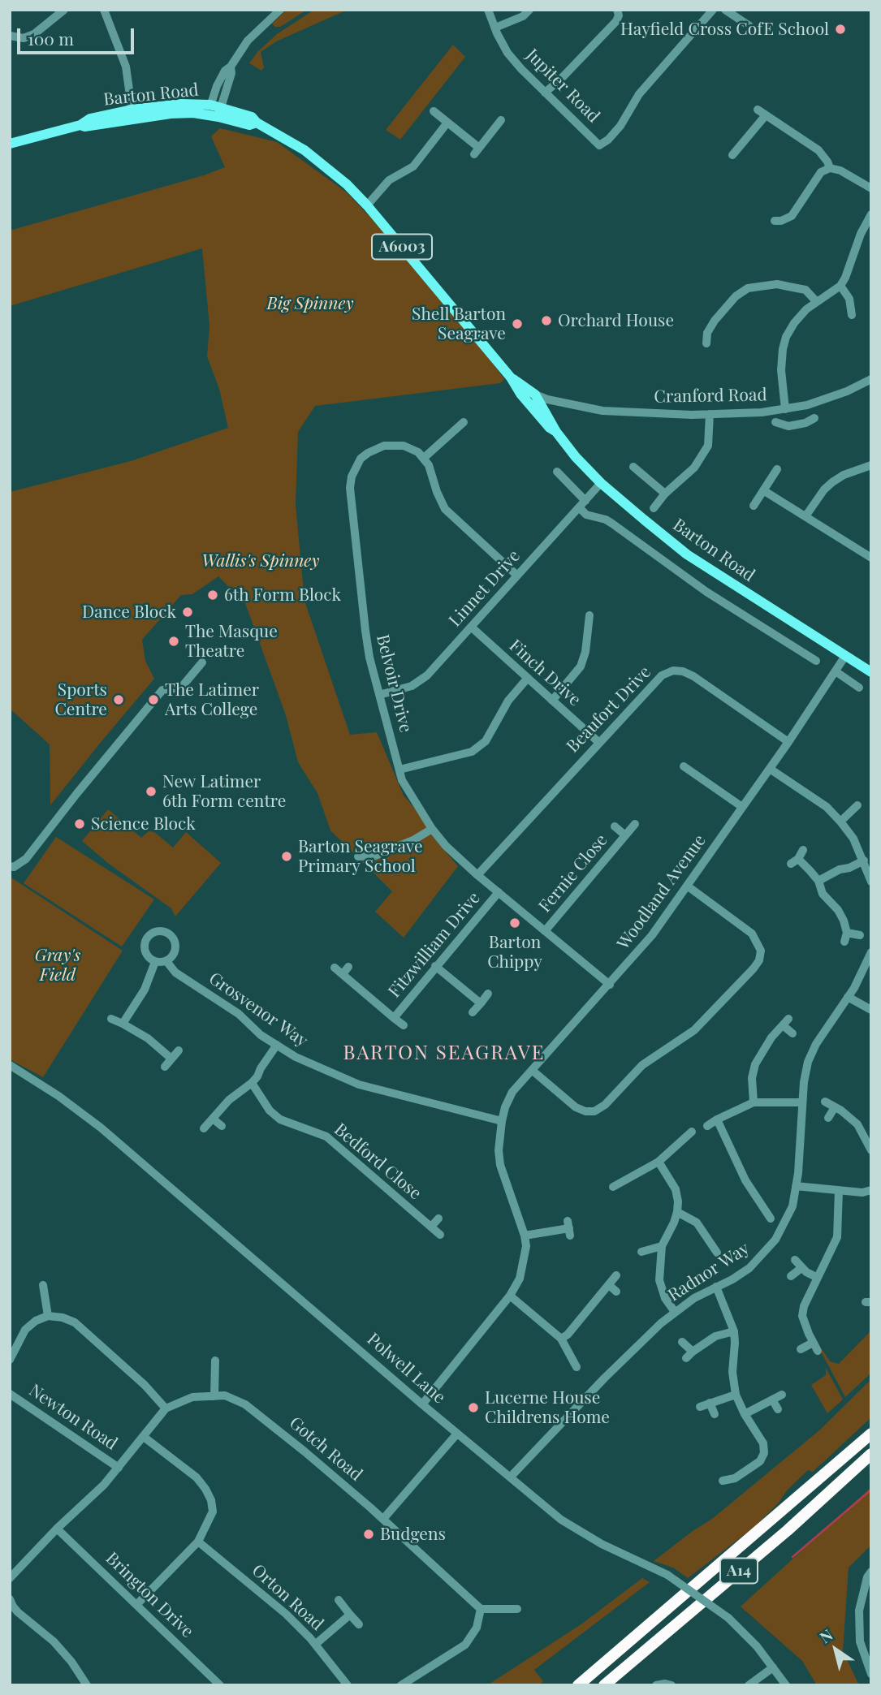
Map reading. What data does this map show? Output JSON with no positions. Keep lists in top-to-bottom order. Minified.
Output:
{"streets":{"highway":["A14"],"main road":["Barton Road","A6003"],"street":["Jupiter Road","Cranford Road","Linnet Drive","Finch Drive","Belvoir Drive","Beaufort Drive","Fernie Close","Woodland Avenue","Fitzwilliam Drive","Grosvenor Way","Bedford Close","Radnor Way","Polwell Lane","Newton Road","Gotch Road","Brington Drive","Orton Road"]},"crossings":[["Barton Road","Cranford Road"],["Barton Road","Linnet Drive"],["Barton Road","Woodland Avenue"],["Linnet Drive","Finch Drive"],["Linnet Drive","Belvoir Drive"],["Finch Drive","Beaufort Drive"],["Belvoir Drive","Beaufort Drive"],["Belvoir Drive","Fernie Close"],["Belvoir Drive","Woodland Avenue"],["Belvoir Drive","Fitzwilliam Drive"],["Beaufort Drive","Woodland Avenue"],["Woodland Avenue","Grosvenor Way"],["Radnor Way","Polwell Lane"],["Newton Road","Gotch Road"],["Gotch Road","Brington Drive"]],"districts":["BARTON SEAGRAVE"],"parks":["Big Spinney","Wallis's Spinney","Gray's Field"],"places":["Hayfield Cross CofE School","Orchard House","Shell Barton Seagrave","6th Form Block","Dance Block","The Masque Theatre","Sports Centre","The Latimer Arts College","New Latimer 6th Form centre","Science Block","Barton Seagrave Primary School","Barton Chippy","Lucerne House Childrens Home","Budgens"],"scale_bar":"100 m","north":"top left"}
